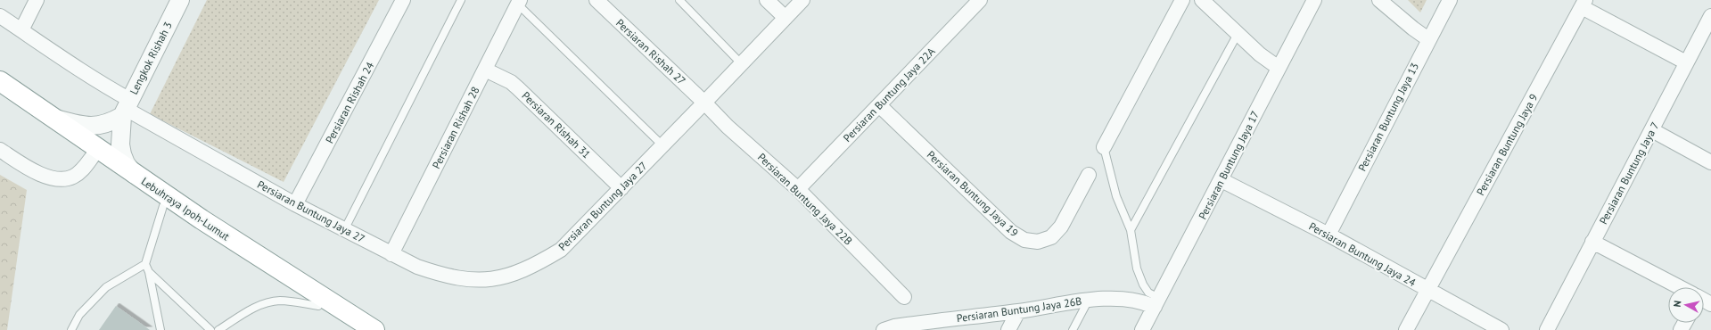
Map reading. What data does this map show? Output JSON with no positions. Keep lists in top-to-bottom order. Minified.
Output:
{"streets":{"highway":["Lebuhraya Ipoh-Lumut"],"street":["Persiaran Rishah 27","Lengkok Rishah 3","Persiaran Buntung Jaya 22A","Persiaran Rishah 24","Persiaran Buntung Jaya 13","Persiaran Rishah 31","Persiaran Rishah 28","Persiaran Buntung Jaya 9","Persiaran Buntung Jaya 17","Persiaran Buntung Jaya 7","Persiaran Buntung Jaya 19","Persiaran Buntung Jaya 22B","Persiaran Buntung Jaya 27","Persiaran Buntung Jaya 24","Persiaran Buntung Jaya 26B"]},"crossings":[["Persiaran Rishah 27","Persiaran Buntung Jaya 22B"],["Persiaran Rishah 27","Persiaran Buntung Jaya 27"],["Lengkok Rishah 3","Persiaran Buntung Jaya 27"],["Lengkok Rishah 3","Lebuhraya Ipoh-Lumut"],["Persiaran Buntung Jaya 22A","Persiaran Buntung Jaya 19"],["Persiaran Buntung Jaya 22A","Persiaran Buntung Jaya 22B"],["Persiaran Rishah 24","Persiaran Buntung Jaya 27"],["Persiaran Buntung Jaya 13","Persiaran Buntung Jaya 24"],["Persiaran Rishah 31","Persiaran Rishah 28"],["Persiaran Rishah 31","Persiaran Buntung Jaya 27"],["Persiaran Rishah 28","Persiaran Buntung Jaya 27"],["Persiaran Buntung Jaya 9","Persiaran Buntung Jaya 24"],["Persiaran Buntung Jaya 17","Persiaran Buntung Jaya 24"],["Persiaran Buntung Jaya 17","Persiaran Buntung Jaya 26B"],["Persiaran Buntung Jaya 22B","Persiaran Buntung Jaya 27"]],"north":"left"}
